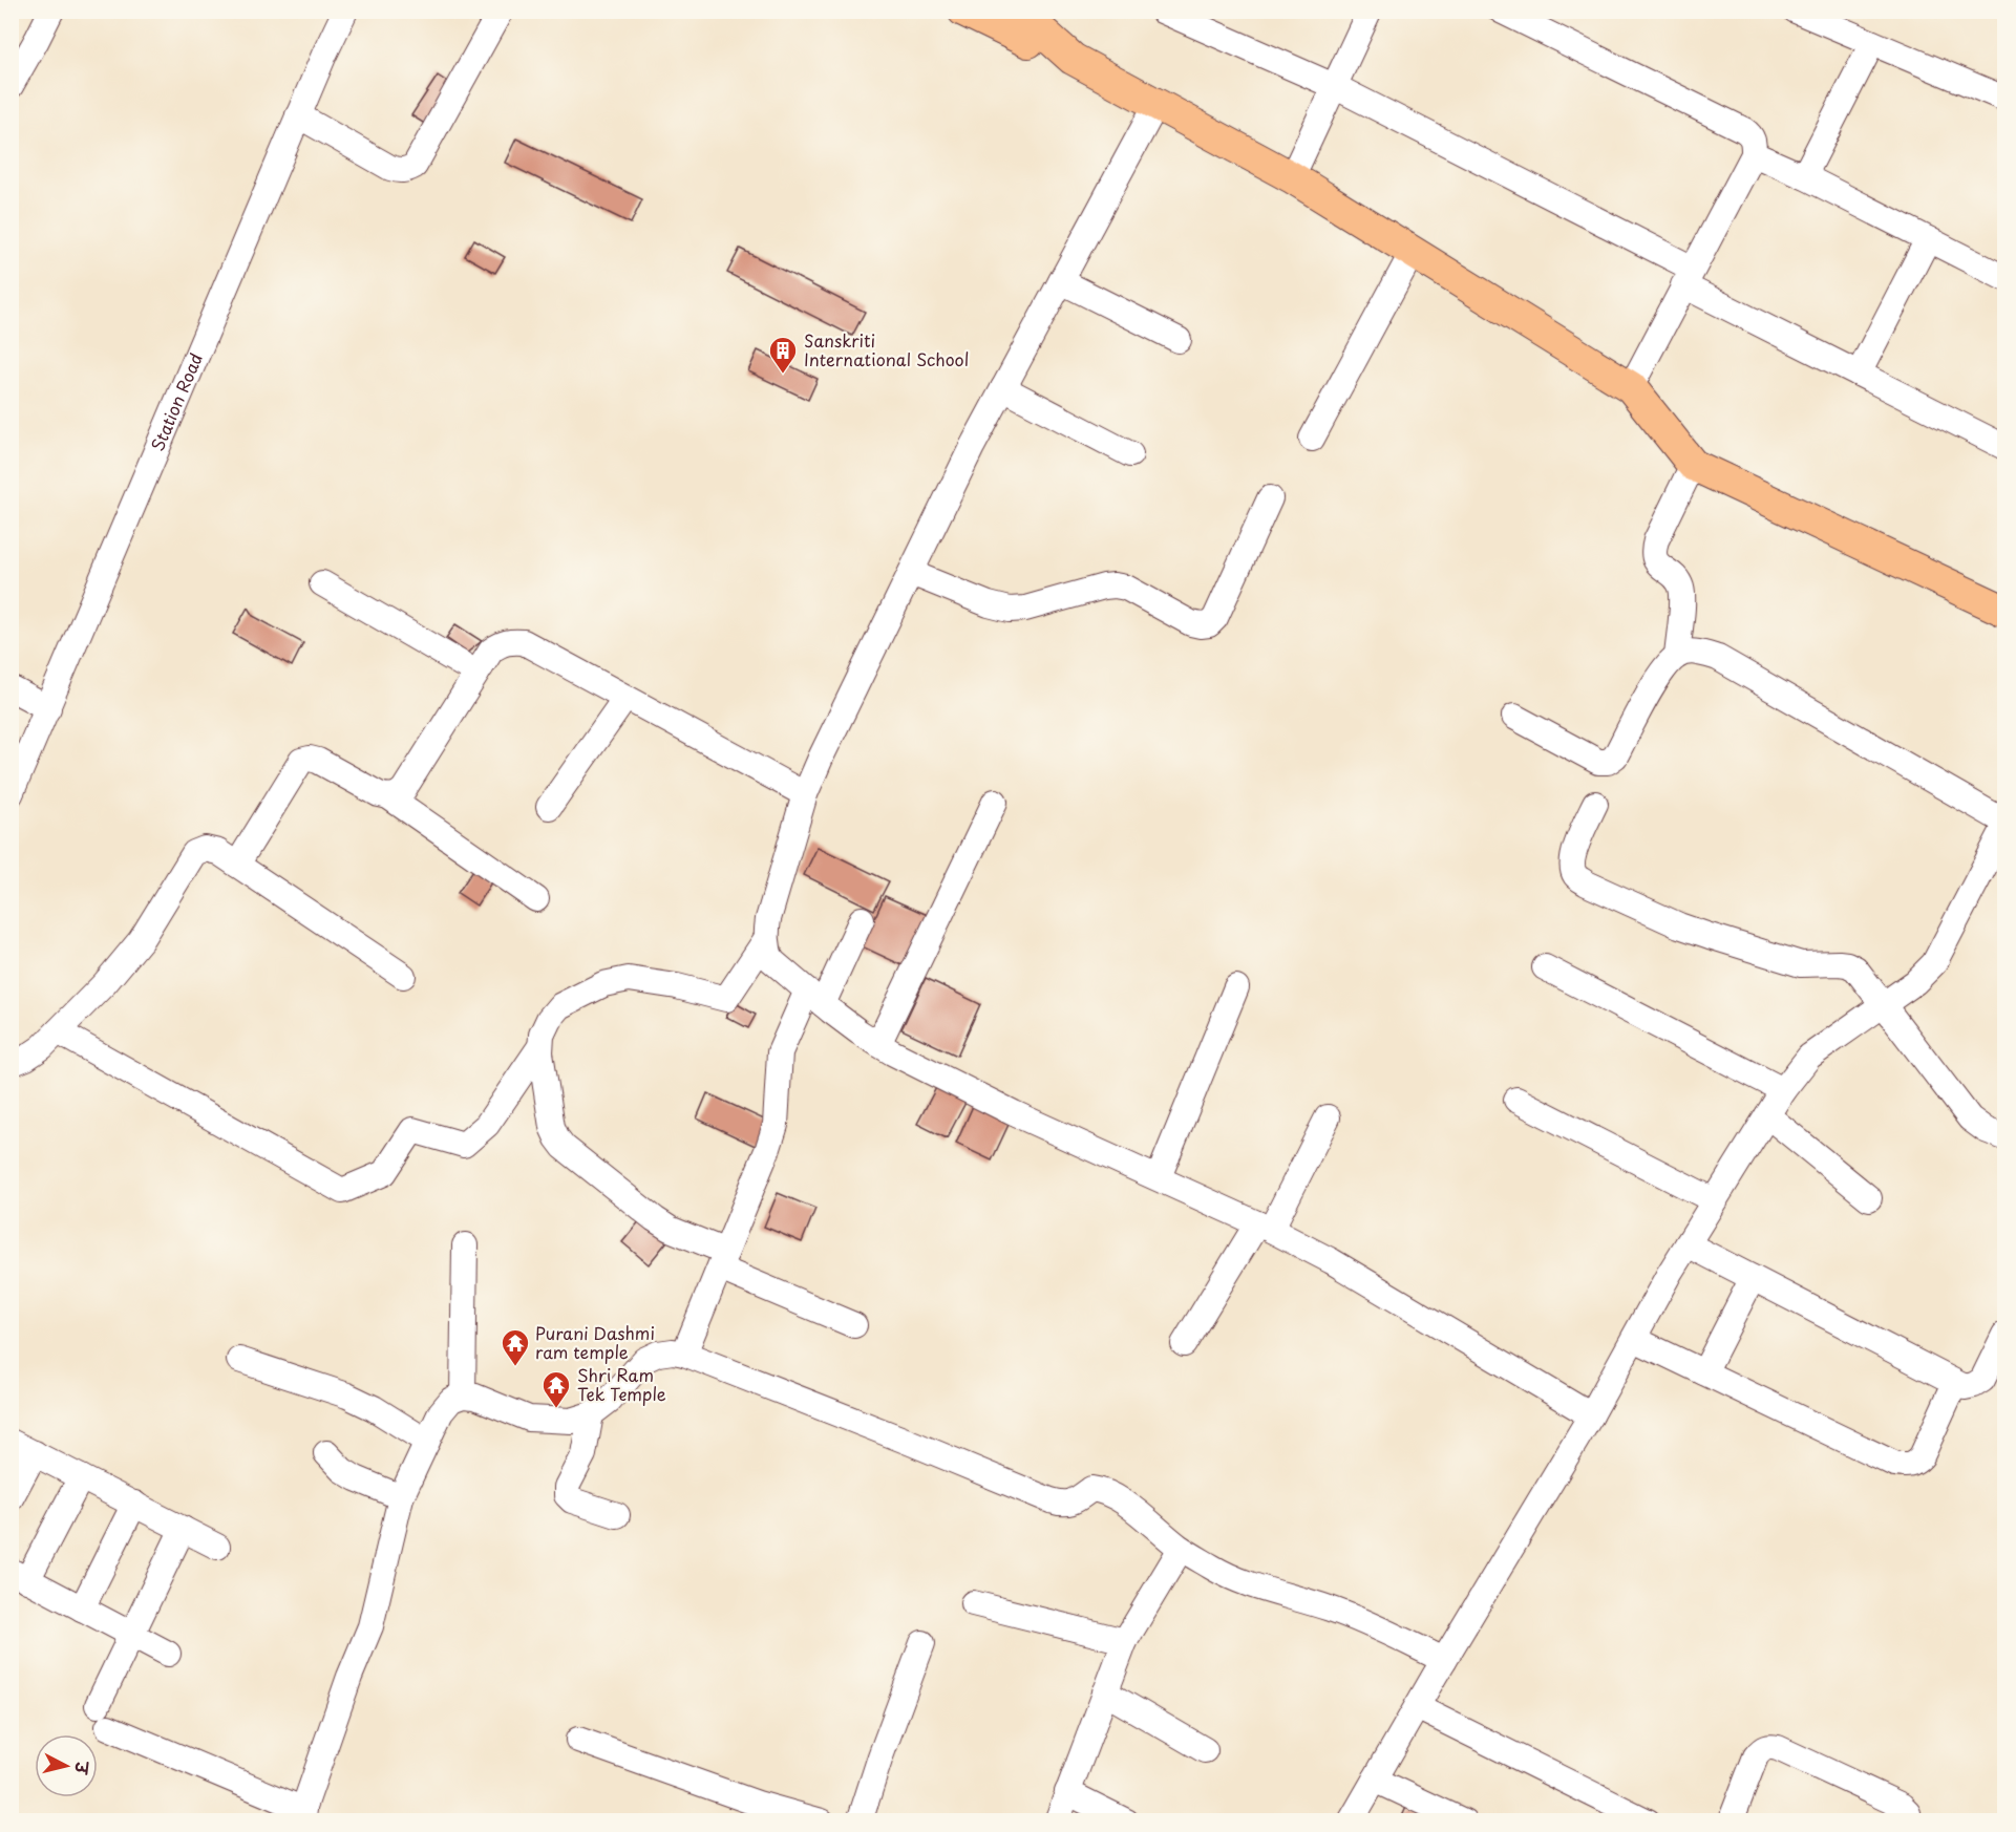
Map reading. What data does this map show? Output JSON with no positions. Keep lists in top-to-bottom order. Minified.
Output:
{"streets":{"street":["Station Road"]},"places":{"building":["Sanskriti International School"],"temple":["Purani Dashmi ram temple","Shri Ram Tek Temple"]},"north":"right"}
